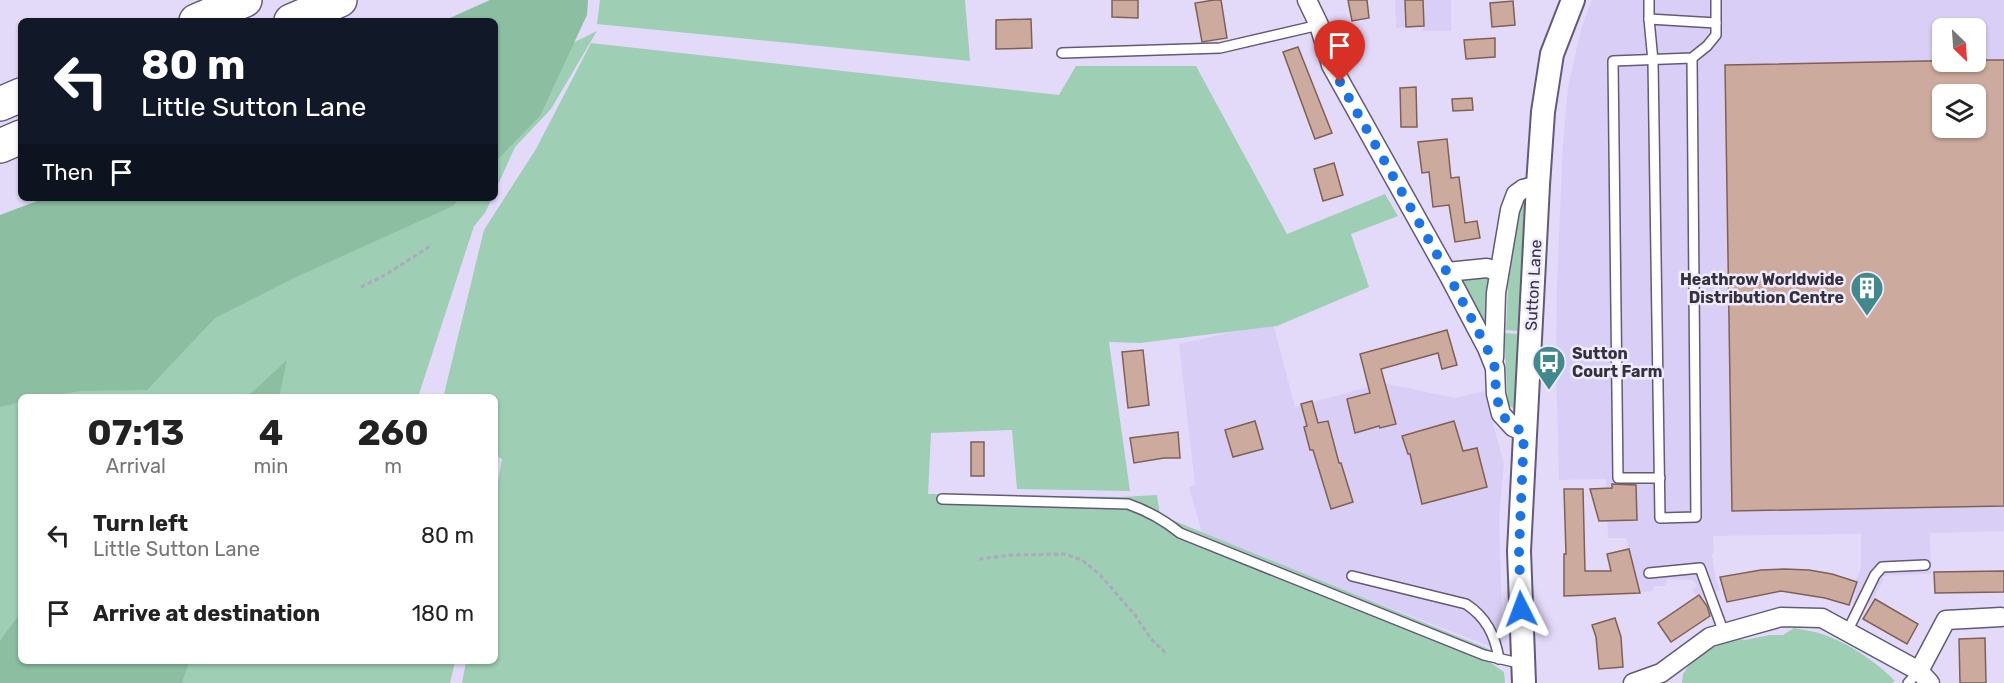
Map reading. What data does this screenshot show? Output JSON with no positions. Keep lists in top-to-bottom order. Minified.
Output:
{"streets":{"street":["Sutton Lane"]},"places":{"building":["Heathrow Worldwide Distribution Centre"],"bus stop":["Sutton Court Farm"]},"north":"bottom right","page":{"turn":["80 m","Little Sutton Lane"],"then":"Then","eta":["07:13","Arrival","4","min","260","m"],"list":[{"name":"Turn left","note":"Little Sutton Lane","value":"80 m"},{"name":"Arrive at destination","value":"180 m"}]}}
